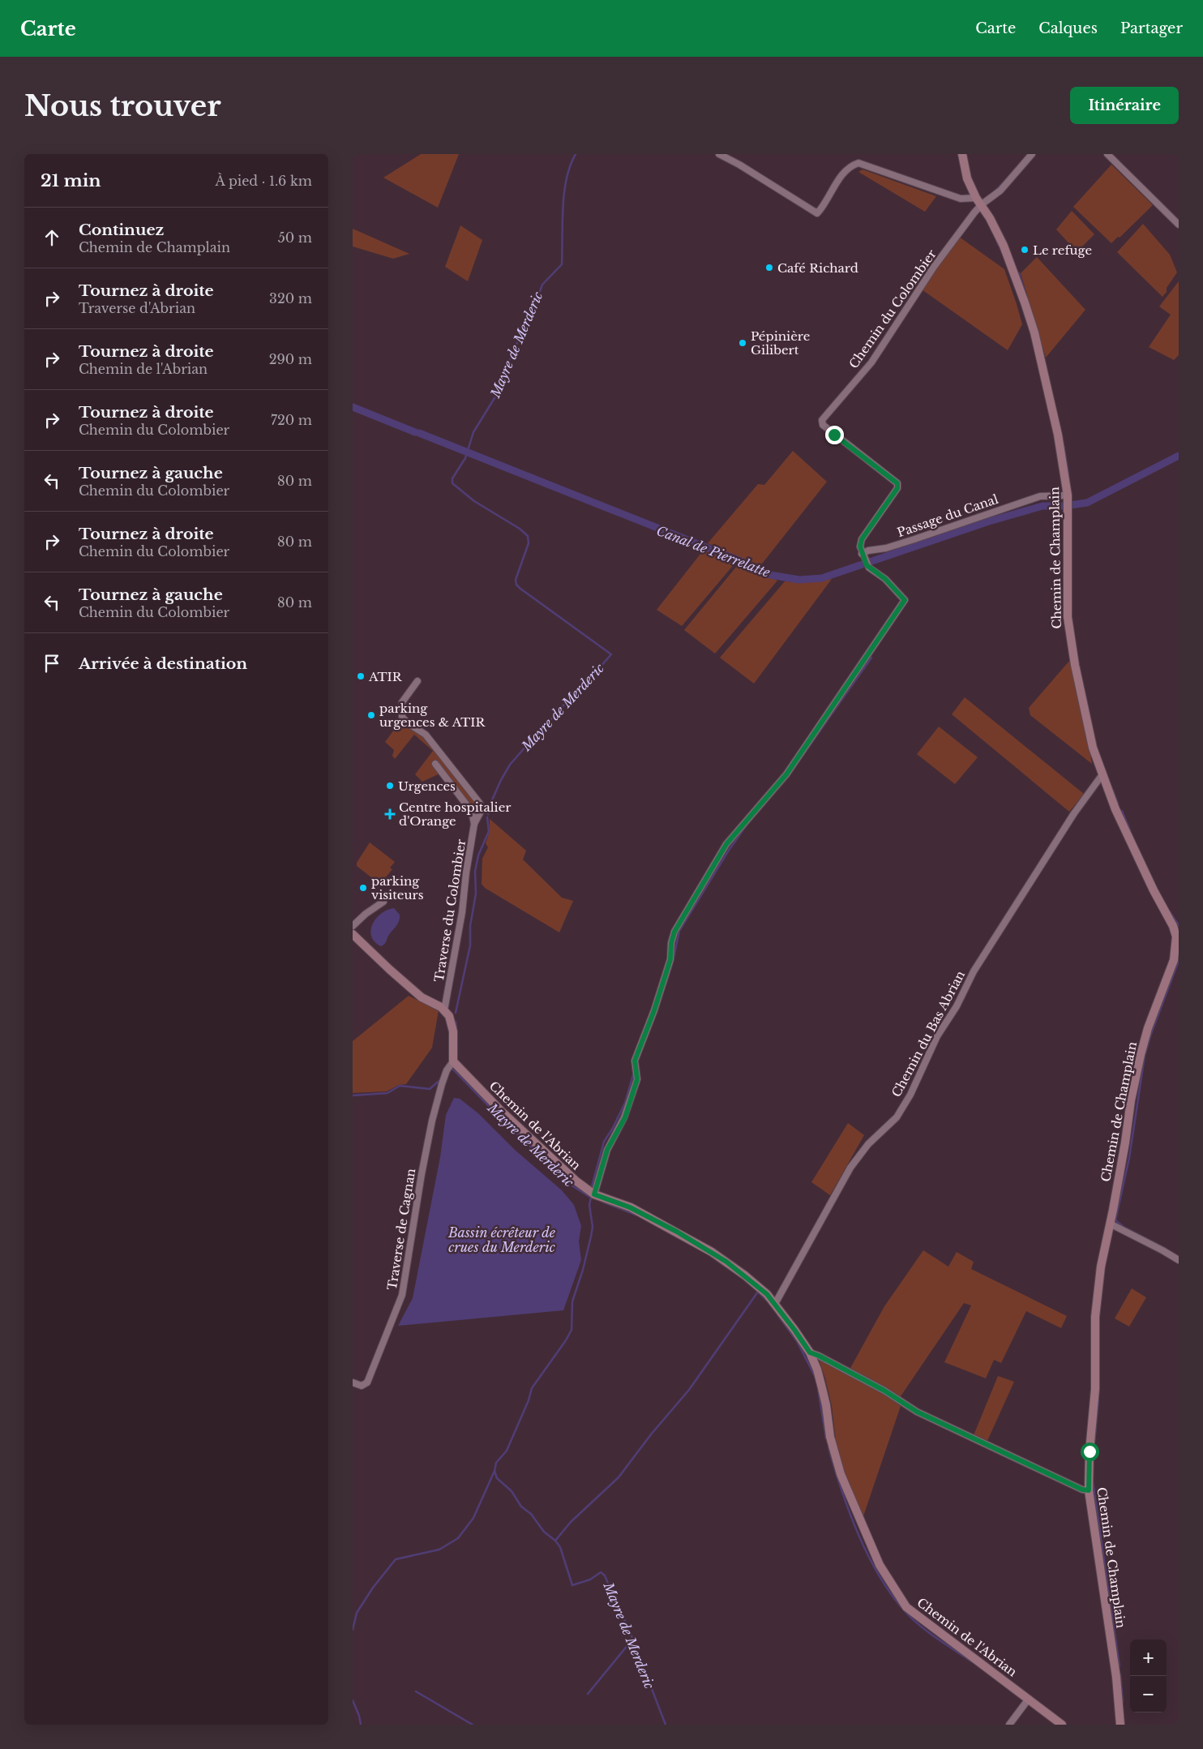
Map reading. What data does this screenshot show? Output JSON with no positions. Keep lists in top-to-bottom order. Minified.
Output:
{"streets":{"street":["Chemin du Colombier","Passage du Canal","Chemin de Champlain","Traverse du Colombier","Chemin du Bas Abrian","Chemin de l'Abrian","Traverse de Cagnan"]},"crossings":[["Chemin du Colombier","Passage du Canal"],["Chemin du Colombier","Chemin de Champlain"],["Passage du Canal","Chemin de Champlain"],["Chemin de Champlain","Chemin du Bas Abrian"],["Chemin du Bas Abrian","Chemin de l'Abrian"],["Chemin de l'Abrian","Traverse de Cagnan"]],"water":["Mayre de Merderic","Canal de Pierrelatte","Bassin écrêteur de crues du Merderic"],"places":{"other":["Le refuge","Café Richard","Pépinière Gilibert","ATIR","parking urgences & ATIR","Urgences","parking visiteurs"],"health":["Centre hospitalier d'Orange"]},"page":{"header":"Carte","nav":["Carte","Calques","Partager"],"buttons":"Itinéraire","title":"Nous trouver","heading":["21 min","À pied · 1.6 km"],"list":[["Continuez","Chemin de Champlain","50 m"],["Tournez à droite","Traverse d'Abrian","320 m"],["Tournez à droite","Chemin de l'Abrian","290 m"],["Tournez à droite","Chemin du Colombier","720 m"],["Tournez à gauche","Chemin du Colombier","80 m"],["Tournez à droite","Chemin du Colombier","80 m"],["Tournez à gauche","Chemin du Colombier","80 m"],"Arrivée à destination"],"map_buttons":["+","−"]}}
